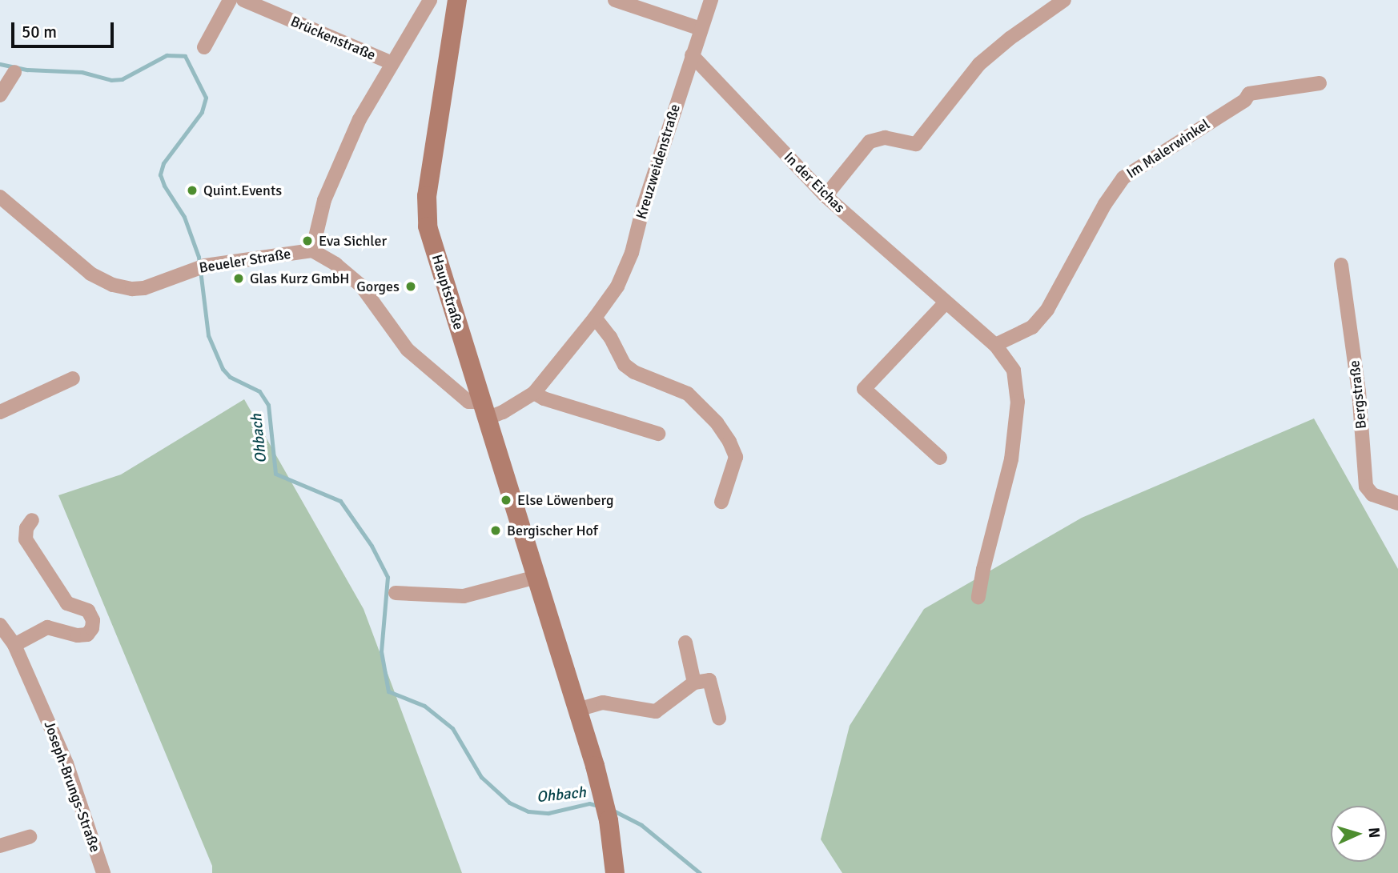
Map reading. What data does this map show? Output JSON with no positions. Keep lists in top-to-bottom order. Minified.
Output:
{"streets":{"main road":["Hauptstraße"],"street":["Brückenstraße","Im Malerwinkel","Kreuzweidenstraße","In der Eichas","Beueler Straße","Bergstraße","Joseph-Brungs-Straße"]},"crossings":[["Im Malerwinkel","In der Eichas"],["Kreuzweidenstraße","In der Eichas"],["Kreuzweidenstraße","Hauptstraße"]],"water":["Ohbach"],"places":["Quint.Events","Eva Sichler","Glas Kurz GmbH","Gorges","Else Löwenberg","Bergischer Hof"],"scale_bar":"50 m","north":"right"}
